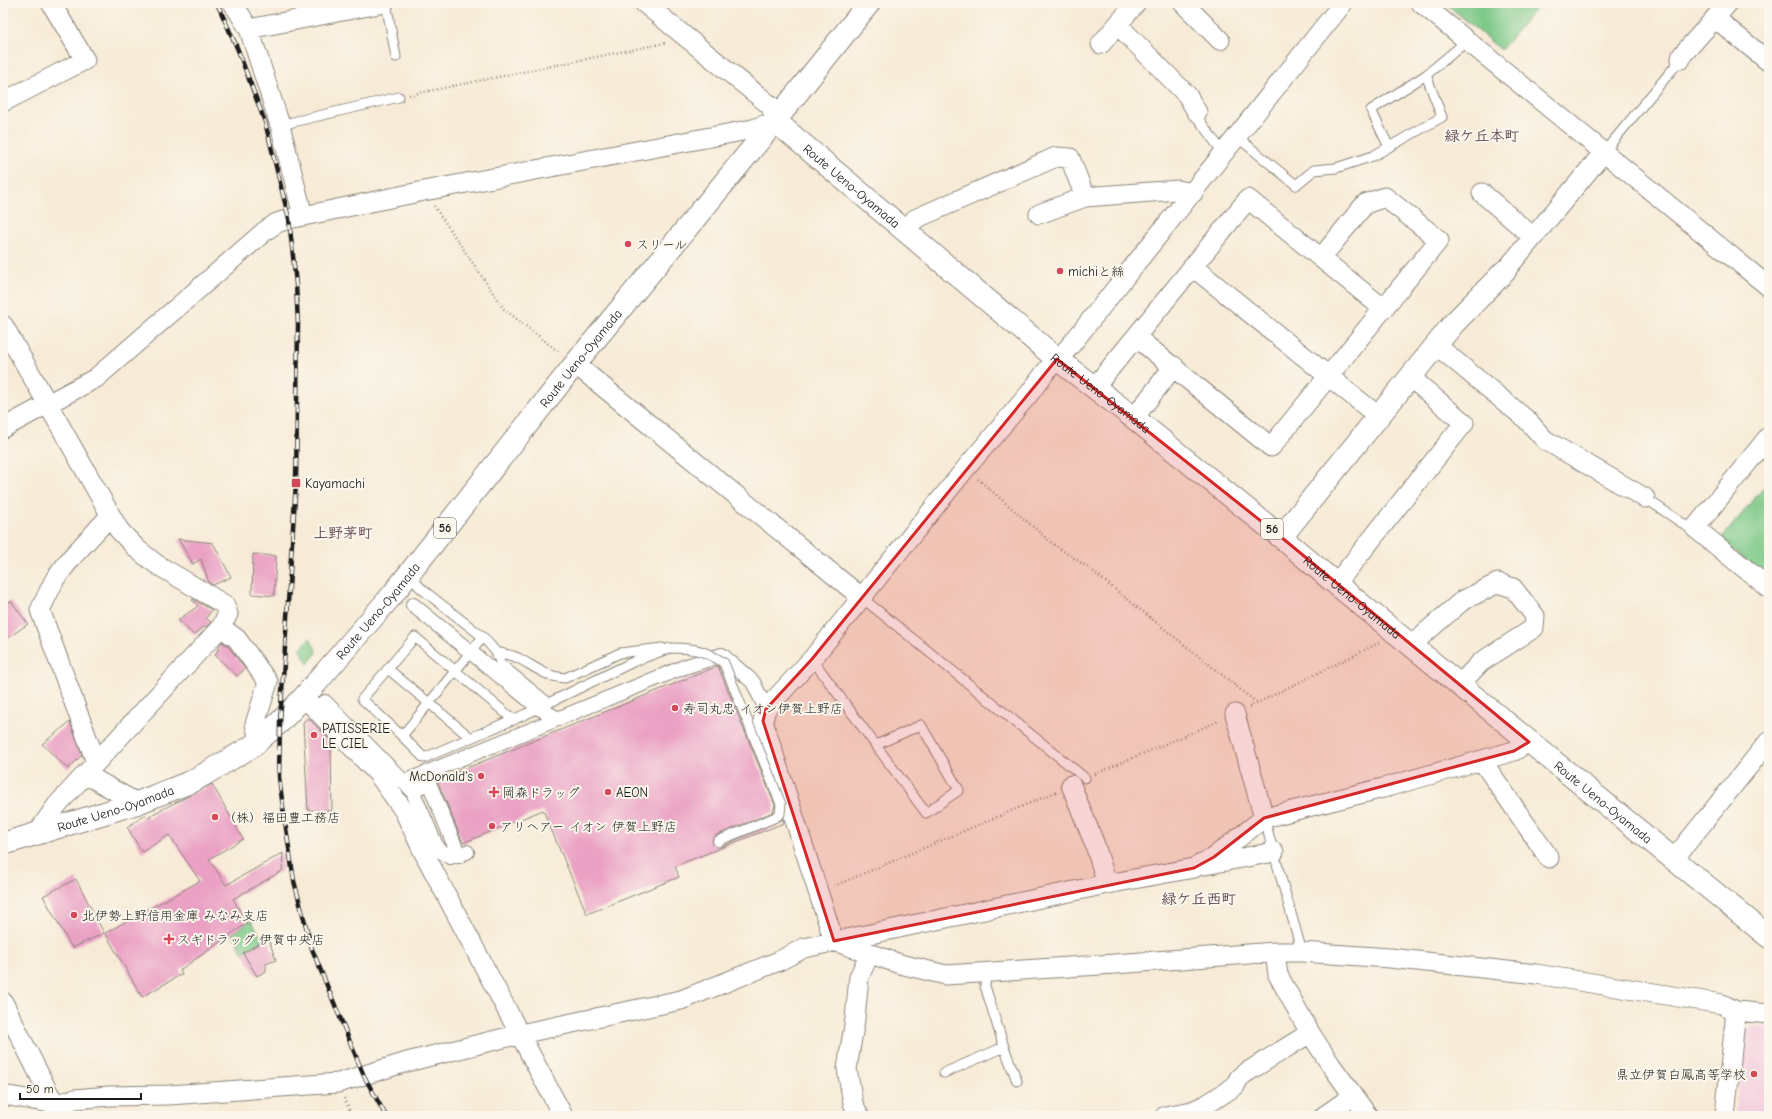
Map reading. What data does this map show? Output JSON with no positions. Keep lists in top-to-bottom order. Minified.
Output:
{"streets":{"main road":["Route Ueno-Oyamada","56"]},"districts":["緑ケ丘本町","上野茅町","緑ケ丘西町"],"places":{"other":["スリール","michiと絲","寿司丸忠 イオン伊賀上野店","PATISSERIE LE CIEL","McDonald's","AEON","（株）福田豊工務店","アリヘアー イオン 伊賀上野店","北伊勢上野信用金庫 みなみ支店","県立伊賀白鳳高等学校"],"transit":["Kayamachi"],"health":["岡森ドラッグ","スギドラッグ 伊賀中央店"]},"scale_bar":"50 m"}
